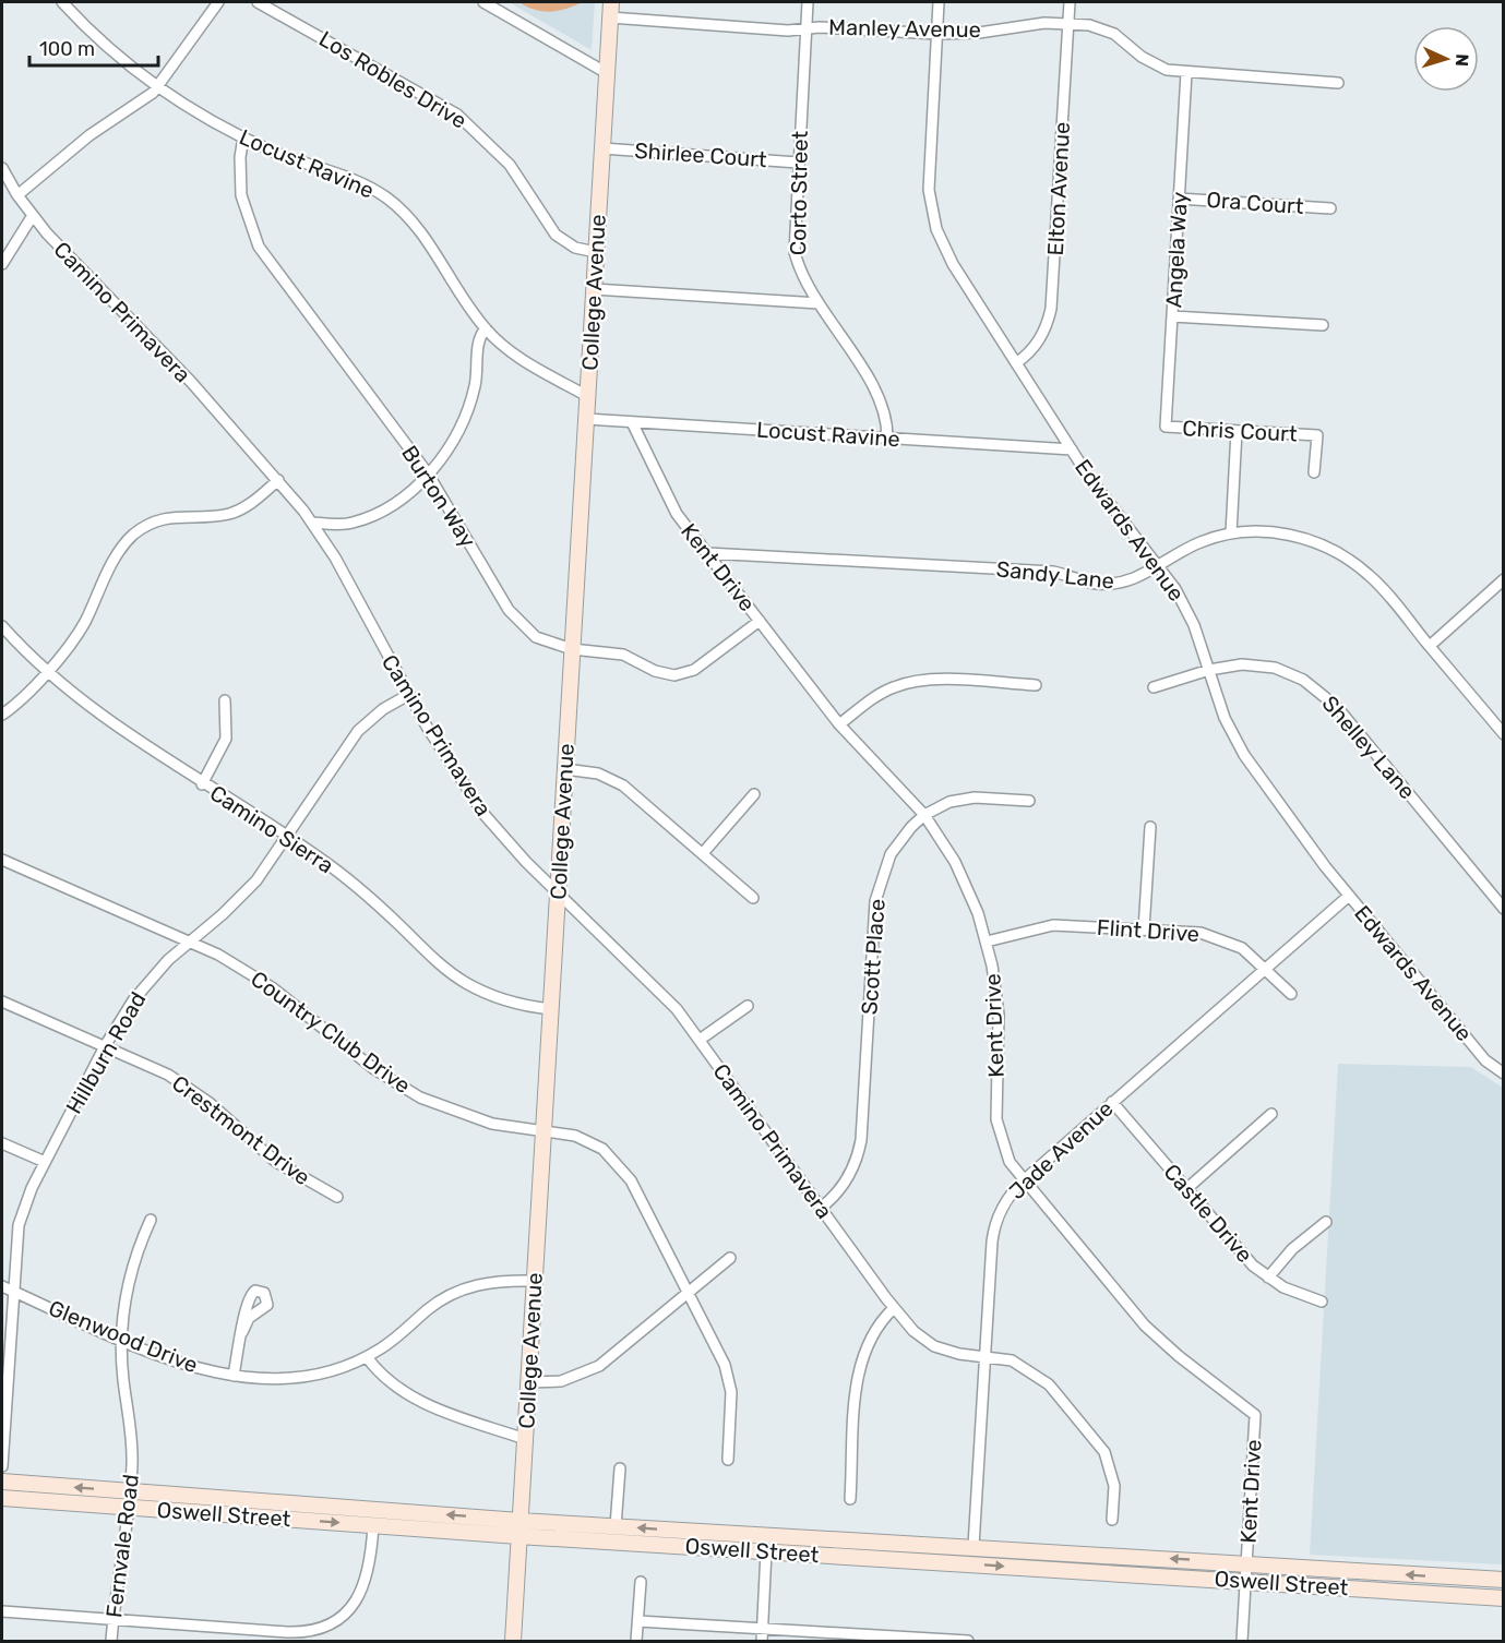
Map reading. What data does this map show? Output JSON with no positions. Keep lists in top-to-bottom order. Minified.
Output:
{"streets":{"main road":["College Avenue","Oswell Street"],"street":["Manley Avenue","Los Robles Drive","Shirlee Court","Locust Ravine","Elton Avenue","Corto Street","Ora Court","Angela Way","Camino Primavera","Chris Court","Burton Way","Edwards Avenue","Kent Drive","Sandy Lane","Shelley Lane","Camino Sierra","Flint Drive","Scott Place","Country Club Drive","Hillburn Road","Crestmont Drive","Jade Avenue","Castle Drive","Glenwood Drive","Fernvale Road"]},"crossings":[["Manley Avenue","Elton Avenue"],["Manley Avenue","Corto Street"],["Manley Avenue","Angela Way"],["Manley Avenue","College Avenue"],["Manley Avenue","Edwards Avenue"],["Los Robles Drive","College Avenue"],["Shirlee Court","Corto Street"],["Shirlee Court","College Avenue"],["Locust Ravine","Corto Street"],["Locust Ravine","College Avenue"],["Locust Ravine","Burton Way"],["Locust Ravine","Edwards Avenue"],["Locust Ravine","Kent Drive"],["Elton Avenue","Edwards Avenue"],["Ora Court","Angela Way"],["Angela Way","Chris Court"],["College Avenue","Camino Primavera"],["College Avenue","Burton Way"],["College Avenue","Camino Sierra"],["College Avenue","Country Club Drive"],["College Avenue","Glenwood Drive"],["College Avenue","Oswell Street"],["Camino Primavera","Scott Place"],["Camino Primavera","Hillburn Road"],["Camino Primavera","Jade Avenue"],["Burton Way","Kent Drive"],["Edwards Avenue","Sandy Lane"],["Edwards Avenue","Shelley Lane"],["Edwards Avenue","Jade Avenue"],["Kent Drive","Sandy Lane"],["Kent Drive","Flint Drive"],["Kent Drive","Scott Place"],["Kent Drive","Jade Avenue"],["Kent Drive","Oswell Street"],["Camino Sierra","Hillburn Road"],["Flint Drive","Jade Avenue"],["Country Club Drive","Hillburn Road"],["Hillburn Road","Crestmont Drive"],["Hillburn Road","Glenwood Drive"],["Jade Avenue","Castle Drive"],["Jade Avenue","Oswell Street"],["Glenwood Drive","Fernvale Road"],["Oswell Street","Fernvale Road"]],"scale_bar":"100 m","north":"right"}
